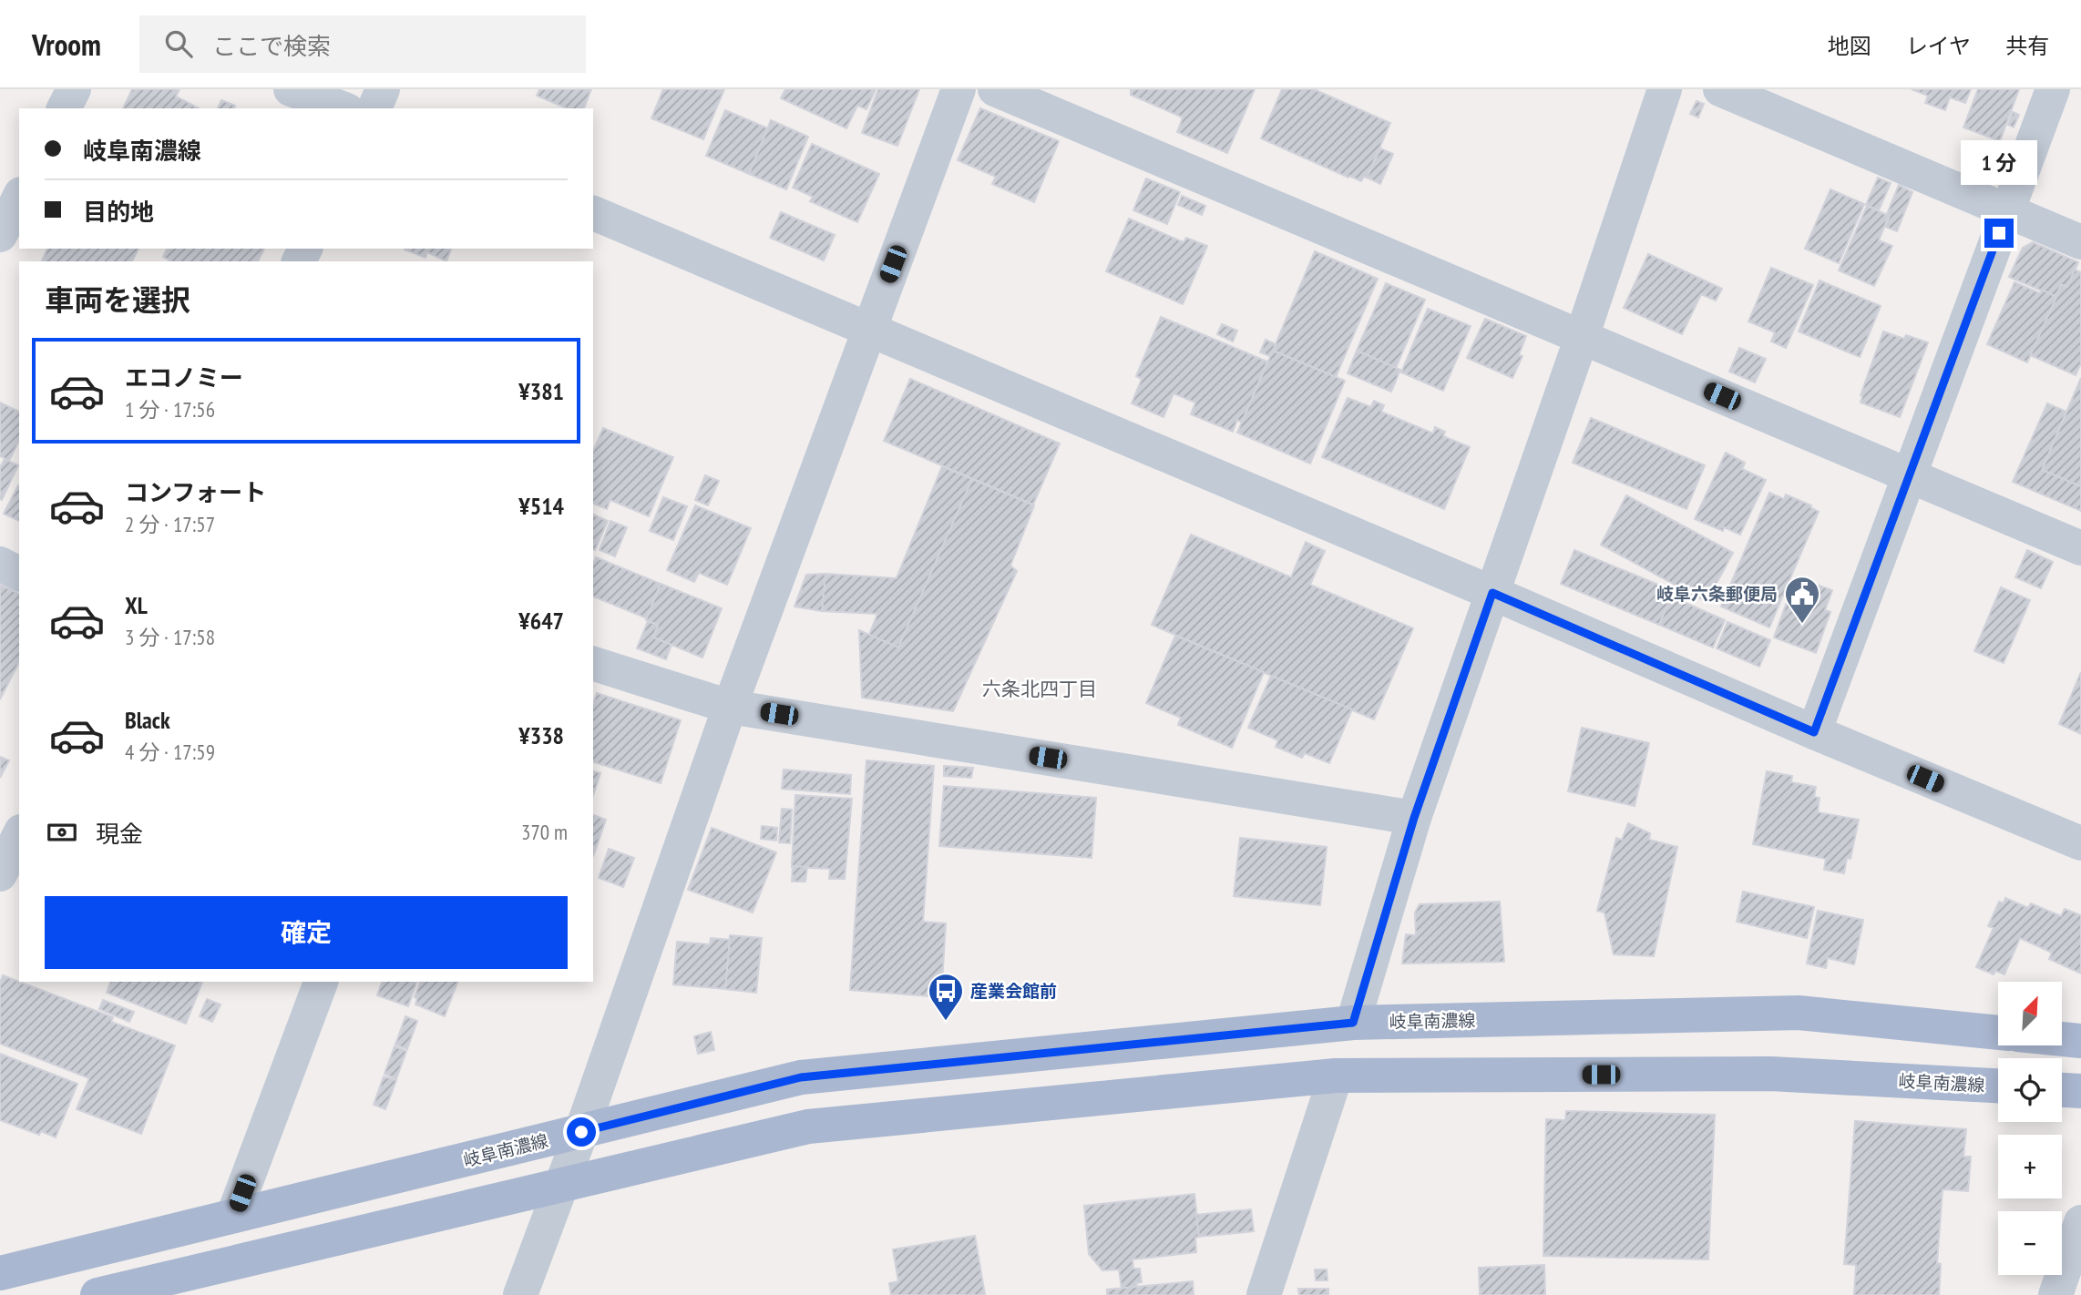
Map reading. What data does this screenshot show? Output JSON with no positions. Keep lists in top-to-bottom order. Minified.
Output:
{"streets":{"main road":["岐阜南濃線"]},"districts":["六条北四丁目"],"places":{"public building":["岐阜六条郵便局"],"bus stop":["産業会館前"]},"north":"top right","page":{"header":"Vroom","search":"ここで検索","nav":["地図","レイヤ","共有"],"banner":["岐阜南濃線","目的地"],"bubble":"1 分","heading":"車両を選択","list":[{"name":"エコノミー","note":"1 分 · 17:56","value":"¥381"},{"name":"コンフォート","note":"2 分 · 17:57","value":"¥514"},{"name":"XL","note":"3 分 · 17:58","value":"¥647"},{"name":"Black","note":"4 分 · 17:59","value":"¥338"}],"pay":["現金","370 m"],"buttons":"確定","map_buttons":["+","−"]}}
